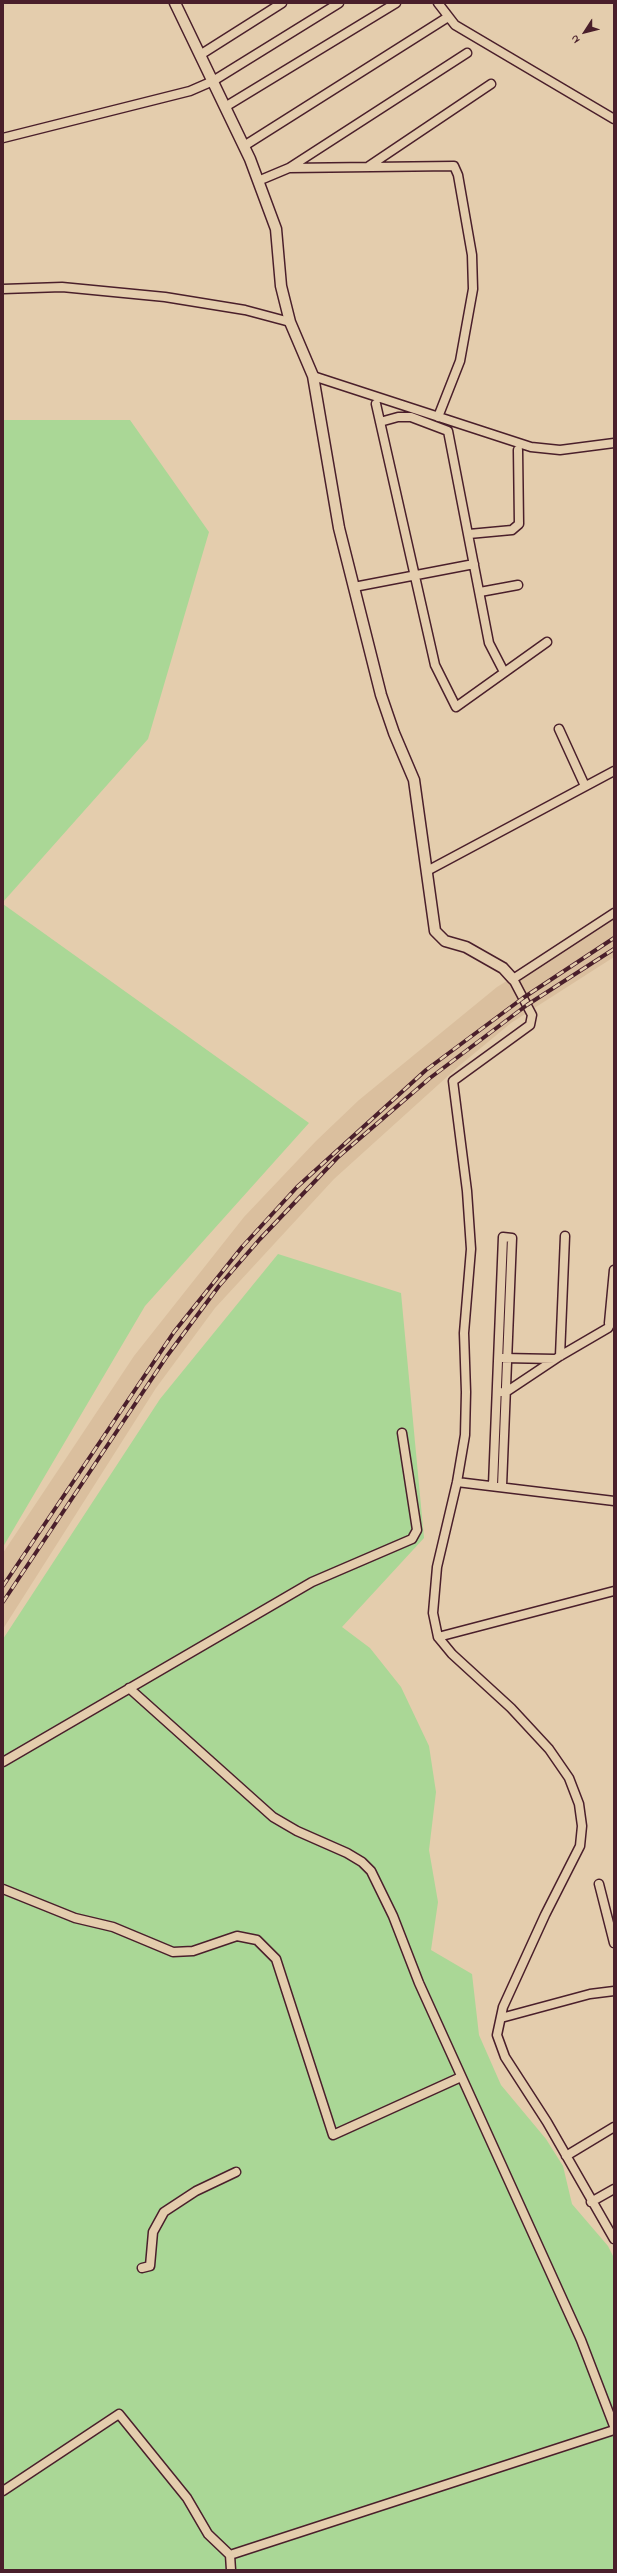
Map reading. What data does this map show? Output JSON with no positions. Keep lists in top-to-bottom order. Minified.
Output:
{"north":"bottom left"}
